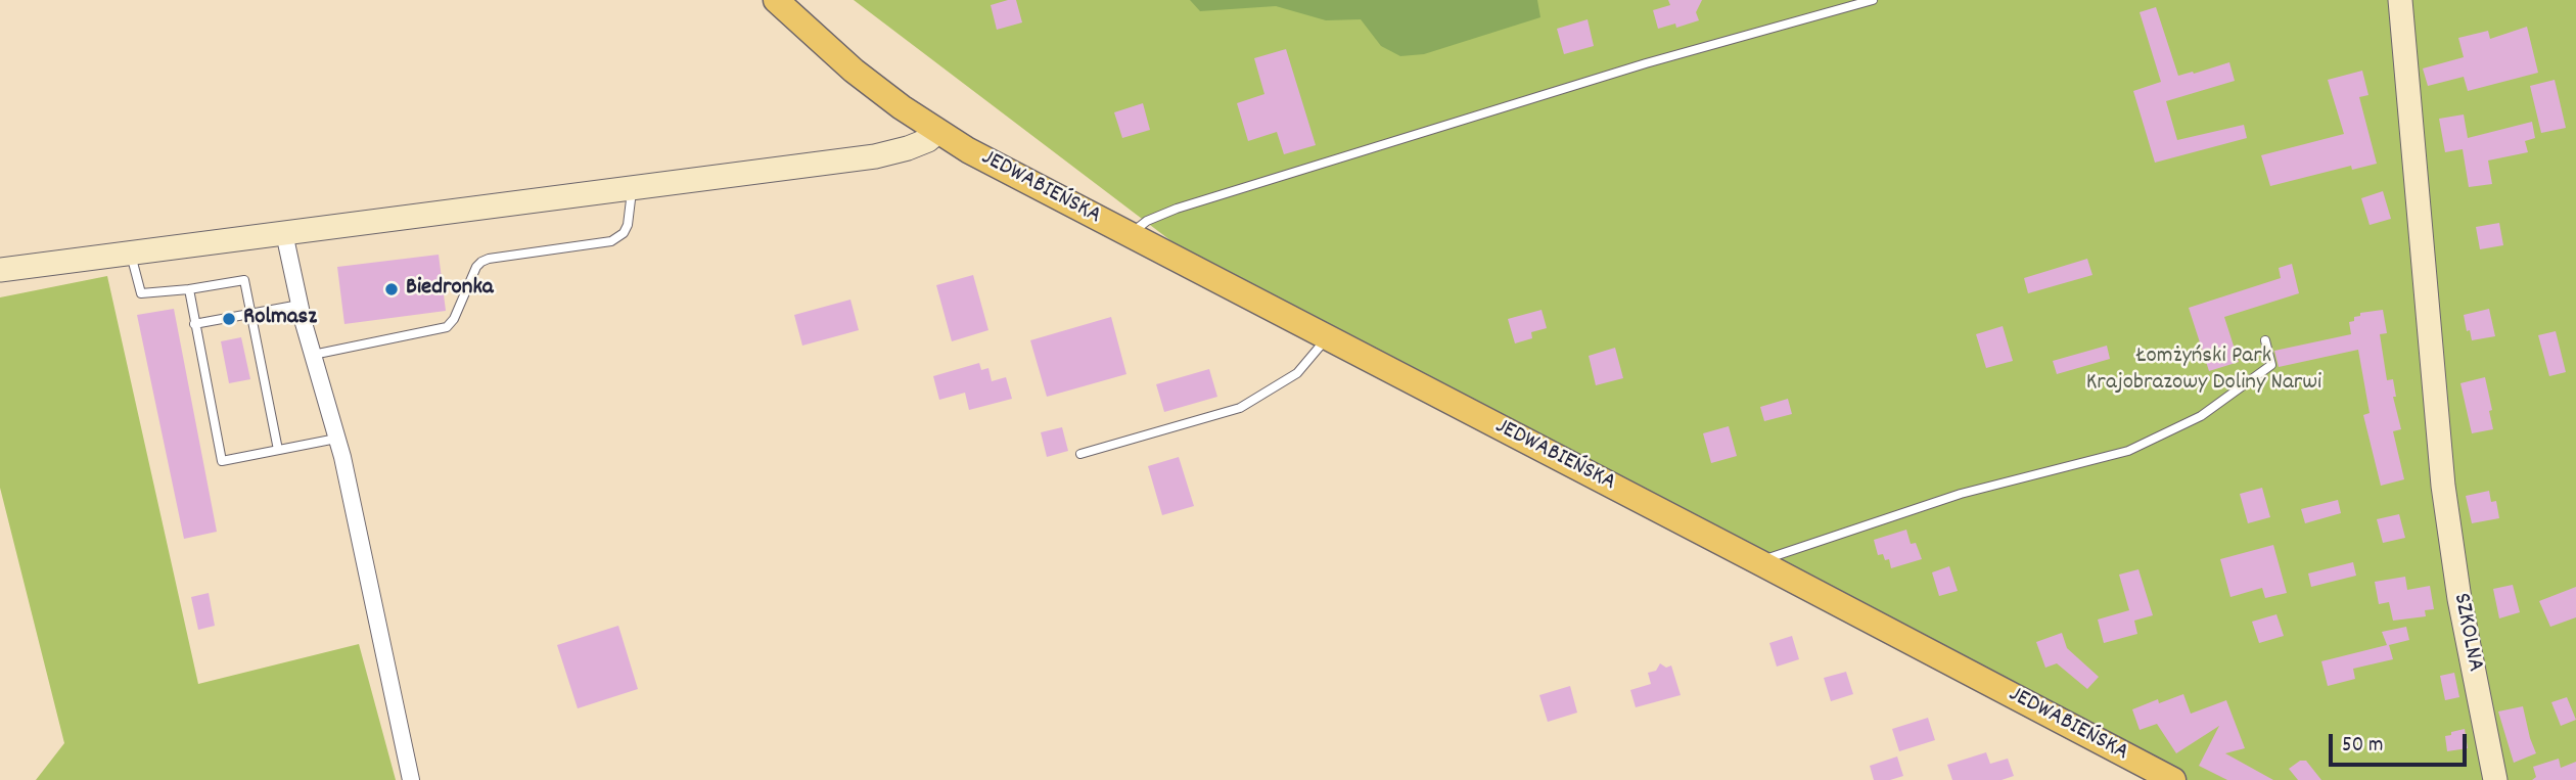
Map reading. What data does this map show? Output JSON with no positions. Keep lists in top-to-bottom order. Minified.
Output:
{"streets":{"main road":["JEDWABIEŃSKA","SZKOLNA"]},"parks":["Łomżyński Park Krajobrazowy Doliny Narwi"],"places":["Biedronka","Rolmasz"],"scale_bar":"50 m"}
